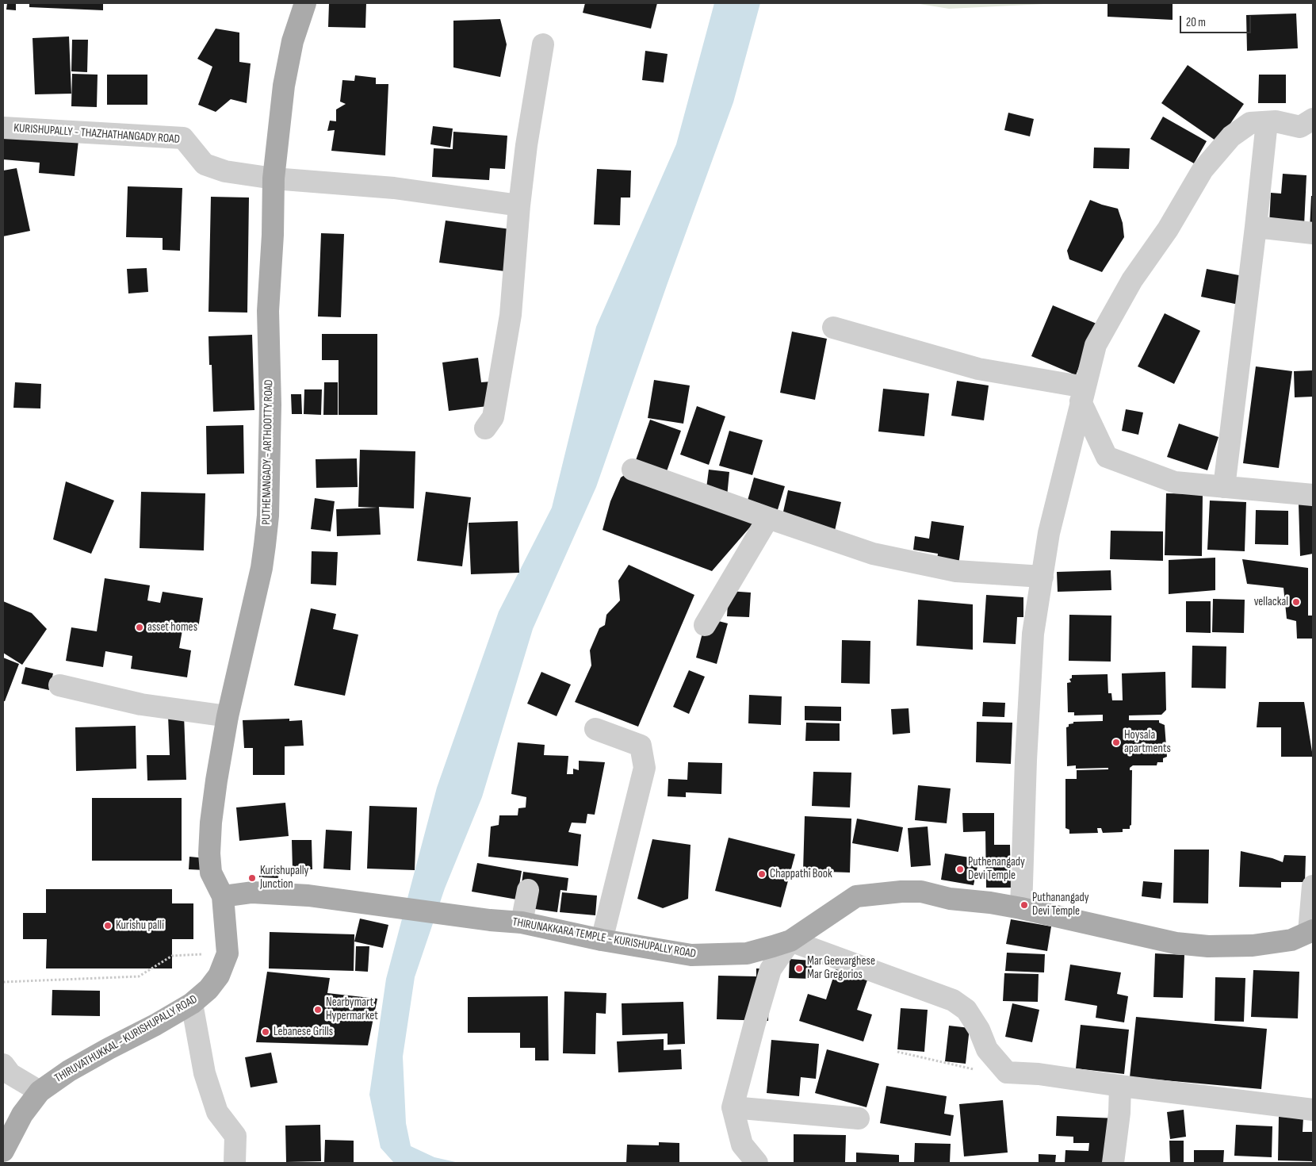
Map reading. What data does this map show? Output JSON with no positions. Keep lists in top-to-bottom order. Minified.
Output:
{"streets":{"main road":["PUTHENANGADY - ARTHOOTTY ROAD","THIRUNAKKARA TEMPLE - KURISHUPALLY ROAD","THIRUVATHUKKAL - KURISHUPALLY ROAD"],"street":["KURISHUPALLY - THAZHATHANGADY ROAD"]},"crossings":[["KURISHUPALLY - THAZHATHANGADY ROAD","PUTHENANGADY - ARTHOOTTY ROAD"],["PUTHENANGADY - ARTHOOTTY ROAD","THIRUNAKKARA TEMPLE - KURISHUPALLY ROAD"],["PUTHENANGADY - ARTHOOTTY ROAD","THIRUVATHUKKAL - KURISHUPALLY ROAD"],["THIRUNAKKARA TEMPLE - KURISHUPALLY ROAD","THIRUVATHUKKAL - KURISHUPALLY ROAD"]],"places":["vellackal","asset homes","Hoysala apartments","Puthenangady Devi Temple","Chappathi Book","Kurishupally Junction","Puthanangady Devi Temple","Kurishu palli","Mar Geevarghese Mar Gregorios","Nearbymart Hypermarket","Lebanese Grills"],"scale_bar":"20 m"}
